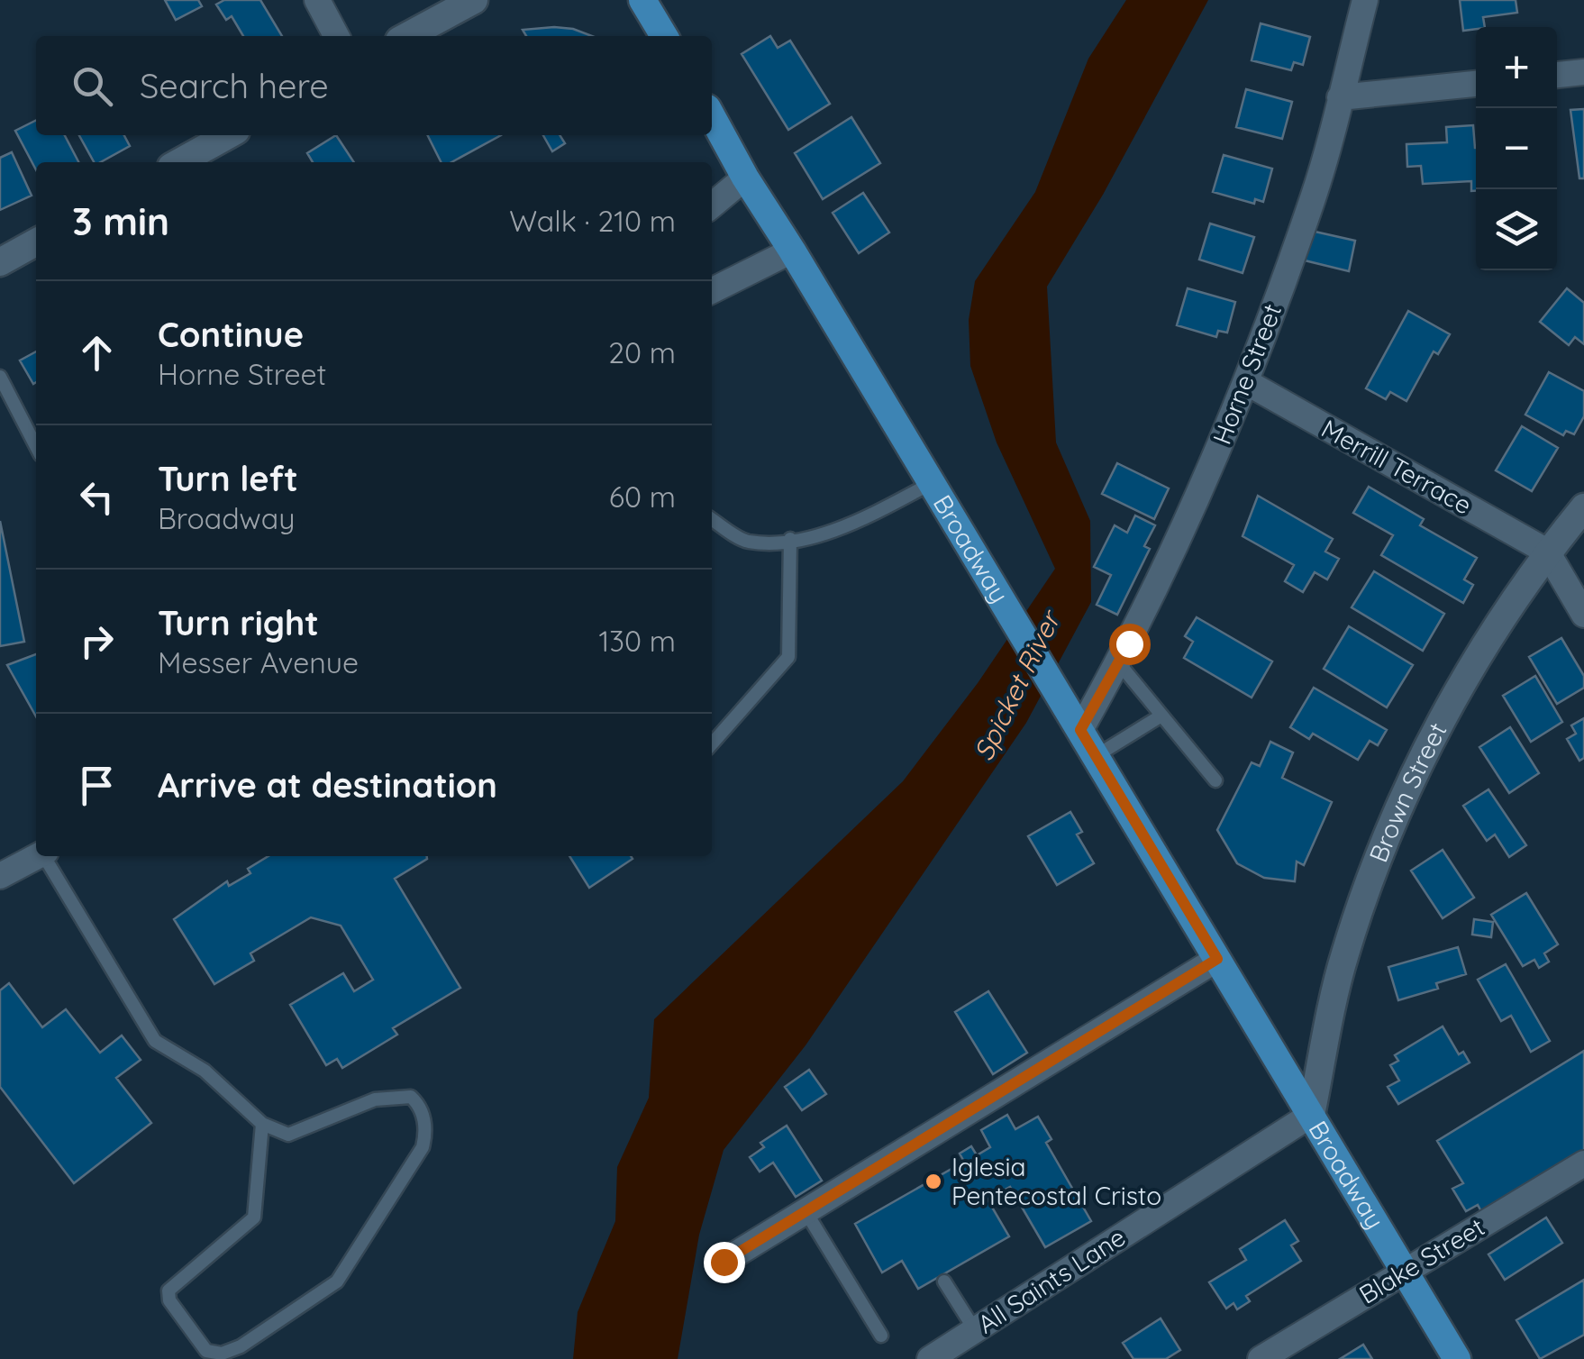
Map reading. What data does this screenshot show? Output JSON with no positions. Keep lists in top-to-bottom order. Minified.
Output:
{"streets":{"main road":["Broadway"],"street":["Horne Street","Merrill Terrace","Brown Street","Blake Street","All Saints Lane"]},"crossings":[["Horne Street","Merrill Terrace"],["Horne Street","Broadway"],["Merrill Terrace","Brown Street"],["Broadway","Brown Street"],["Broadway","Blake Street"],["Broadway","All Saints Lane"],["Brown Street","All Saints Lane"]],"water":["Spicket River"],"places":["Iglesia Pentecostal Cristo"],"page":{"map_buttons":["+","−"],"search":"Search here","heading":["3 min","Walk · 210 m"],"list":[["Continue","Horne Street","20 m"],["Turn left","Broadway","60 m"],["Turn right","Messer Avenue","130 m"],"Arrive at destination"]}}
